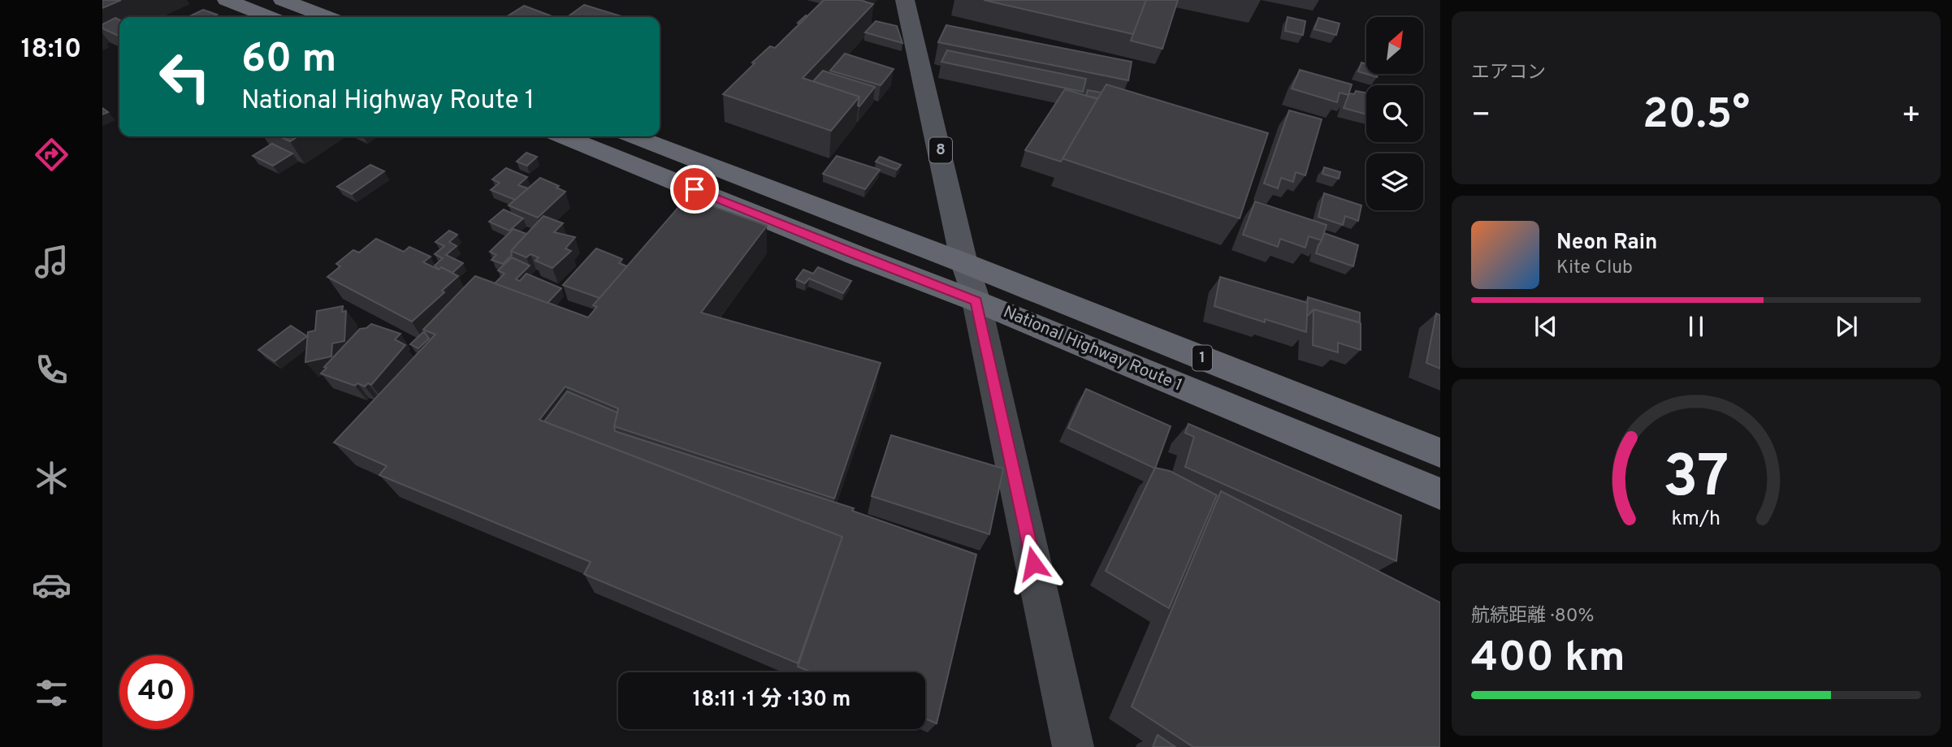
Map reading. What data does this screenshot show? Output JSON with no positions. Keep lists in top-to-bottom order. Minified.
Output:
{"streets":{"highway":["National Highway Route 1","1"],"main road":["8"]},"crossings":[["8","National Highway Route 1"]],"north":"top right","page":{"tabs":"18:10","tile":["エアコン",["航続距離 · 80%","400 km"]],"turn":["60 m","National Highway Route 1"],"heat":["−","20.5°","+"],"song":["Neon Rain","Kite Club"],"limit":"40","trip":"18:11 · 1 分 · 130 m","gauge":["37","km/h"]}}
